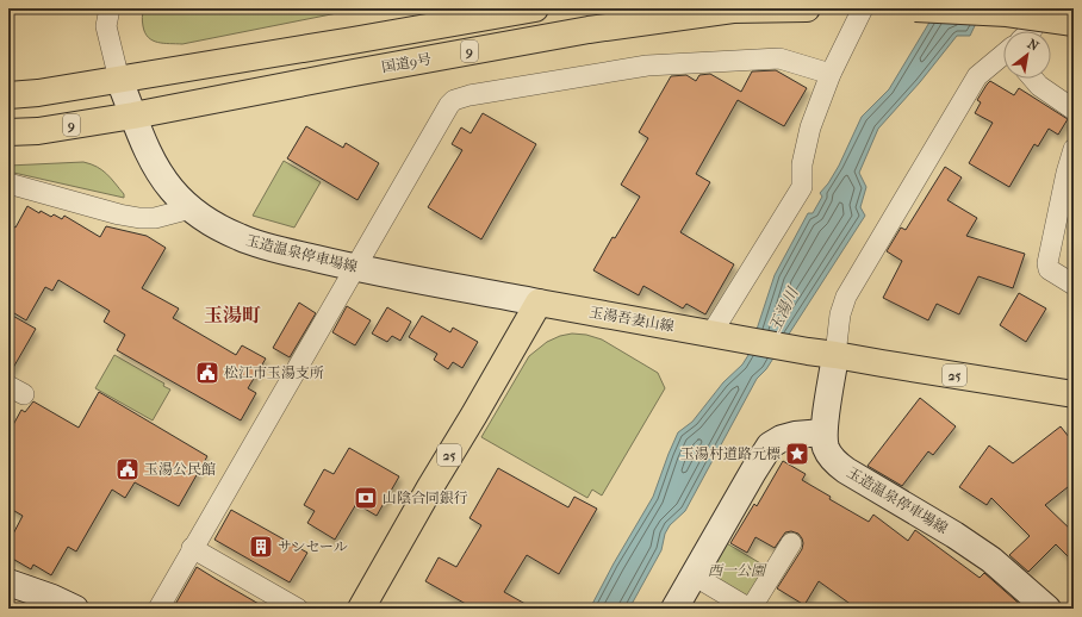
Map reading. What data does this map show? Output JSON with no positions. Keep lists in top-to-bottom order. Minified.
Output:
{"streets":{"main road":["9","国道9号","玉造温泉停車場線","玉湯吾妻山線","25"]},"crossings":[["9","玉造温泉停車場線"],["国道9号","玉造温泉停車場線"],["玉造温泉停車場線","玉湯吾妻山線"],["玉造温泉停車場線","25"],["玉湯吾妻山線","25"]],"districts":["玉湯町"],"water":["玉湯川"],"parks":["西一公園"],"places":{"public building":["松江市玉湯支所","玉湯公民館"],"place":["玉湯村道路元標"],"bank":["山陰合同銀行"],"building":["サンセール"]},"north":"top right"}
